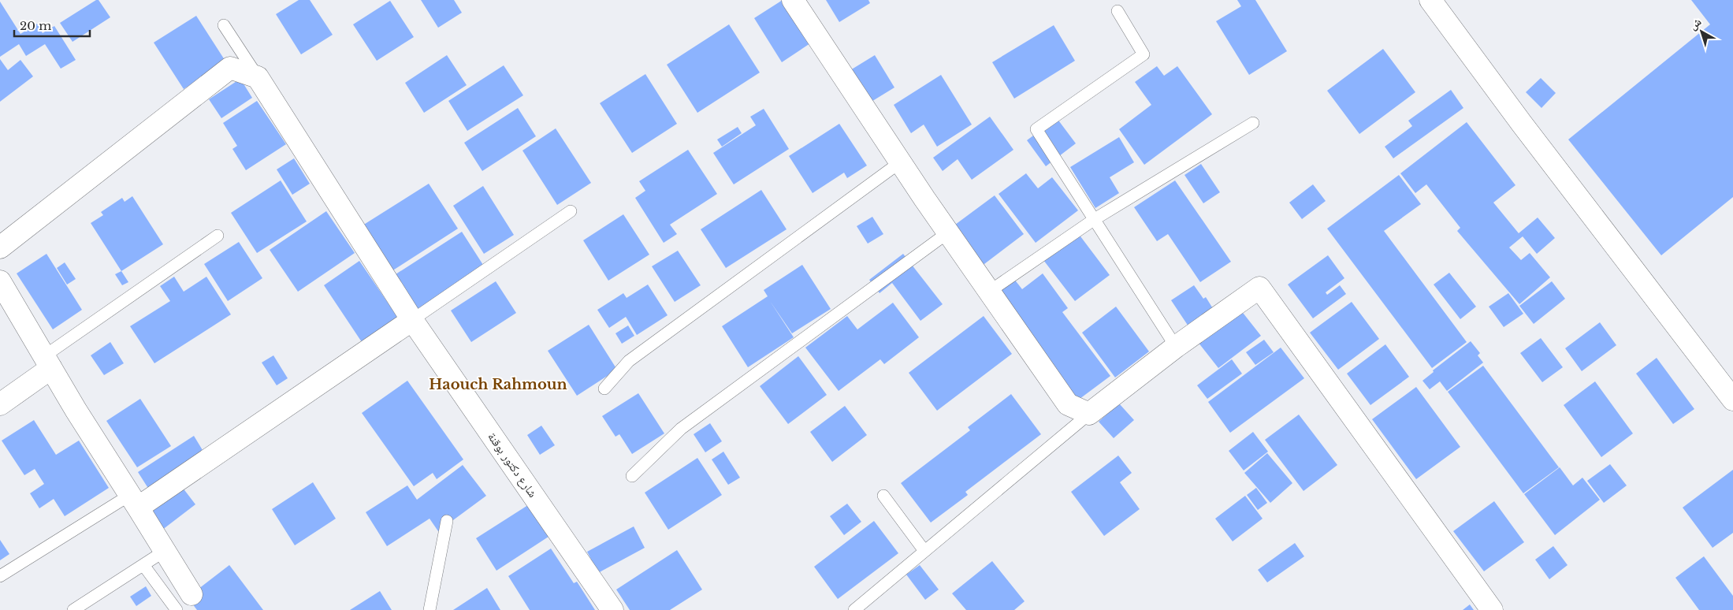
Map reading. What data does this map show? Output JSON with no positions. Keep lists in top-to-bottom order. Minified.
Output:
{"streets":{"street":["شارع دكتور بوقنة"]},"districts":["Haouch Rahmoun"],"scale_bar":"20 m","north":"top left"}
